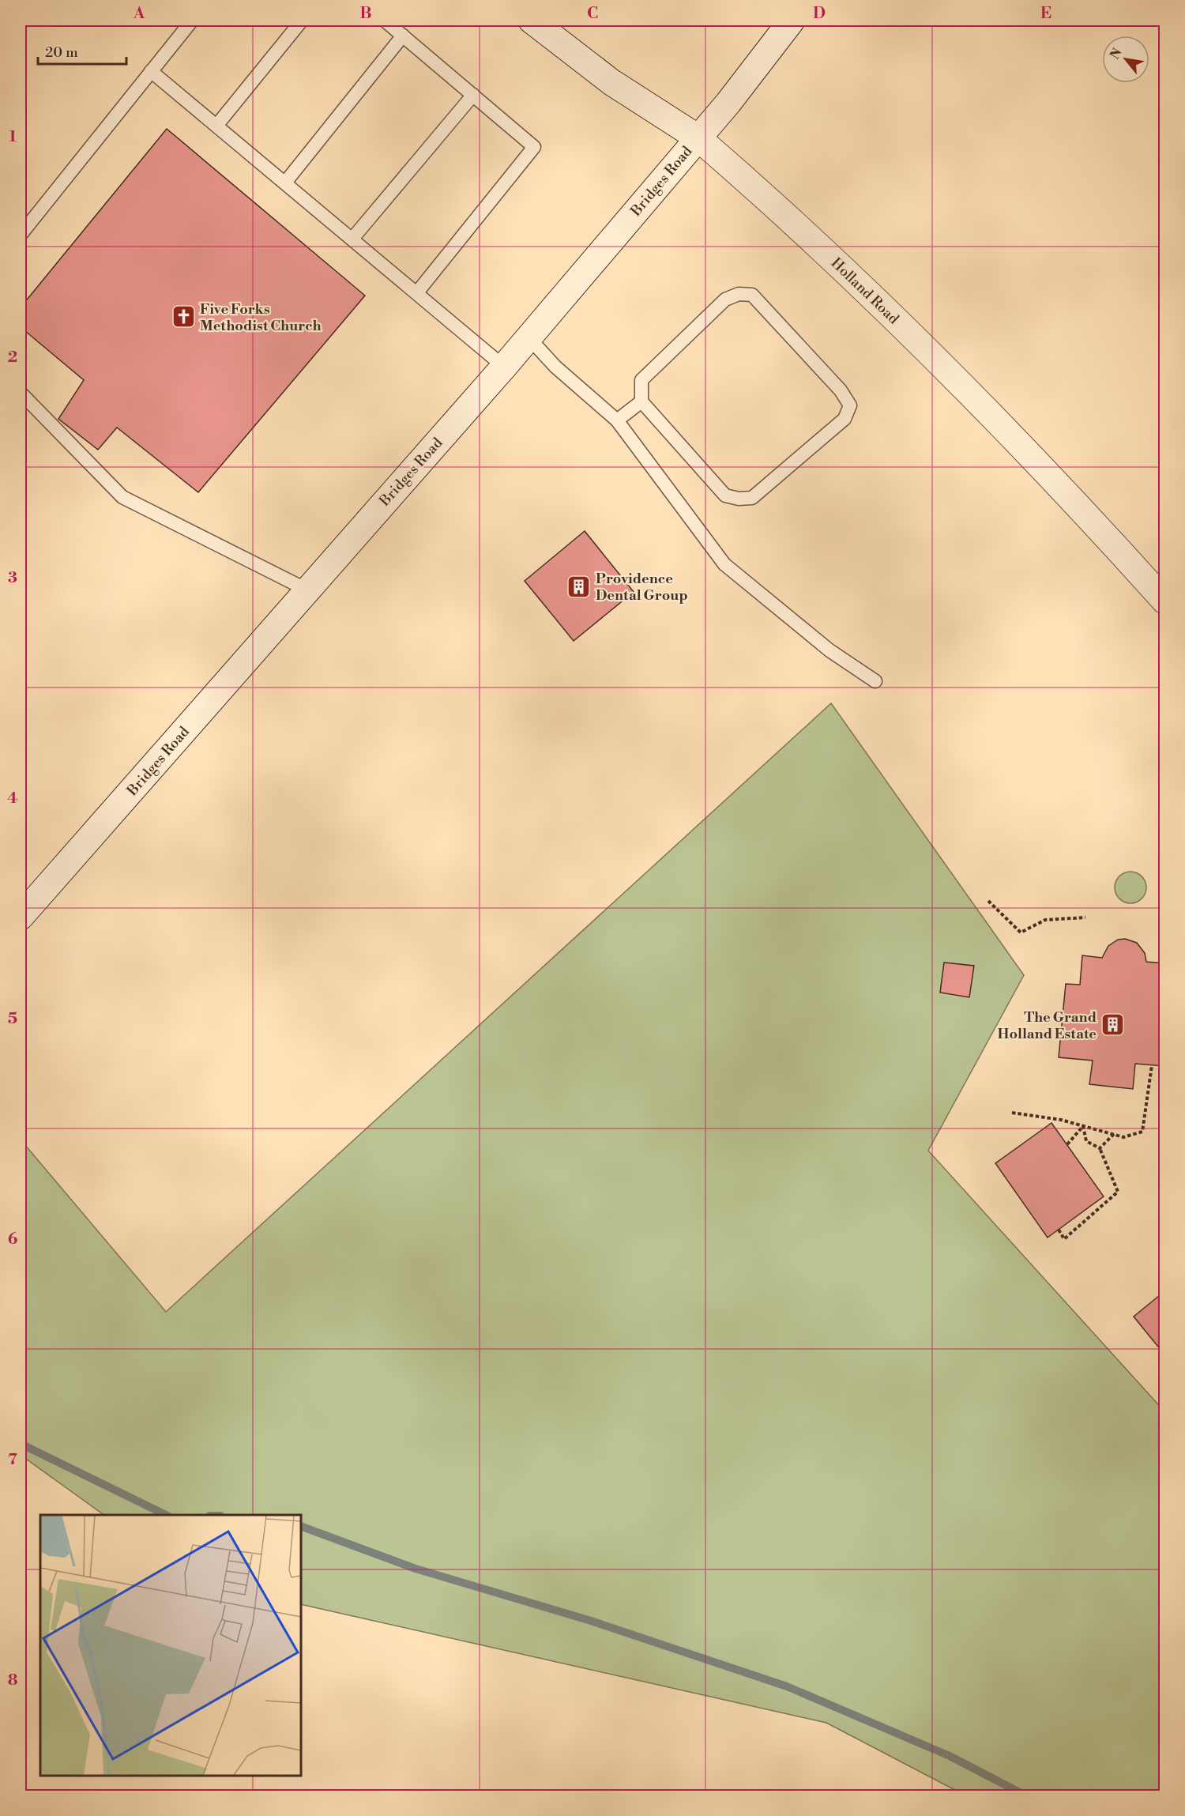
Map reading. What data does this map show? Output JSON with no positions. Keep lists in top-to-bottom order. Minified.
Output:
{"streets":{"main road":["Bridges Road","Holland Road"]},"crossings":[["Bridges Road","Holland Road"]],"places":{"church":["Five Forks Methodist Church"],"building":["Providence Dental Group","The Grand Holland Estate"]},"scale_bar":"20 m","north":"top left","grid":{"columns":["A","B","C","D","E"],"rows":["1","2","3","4","5","6","7","8"]}}
